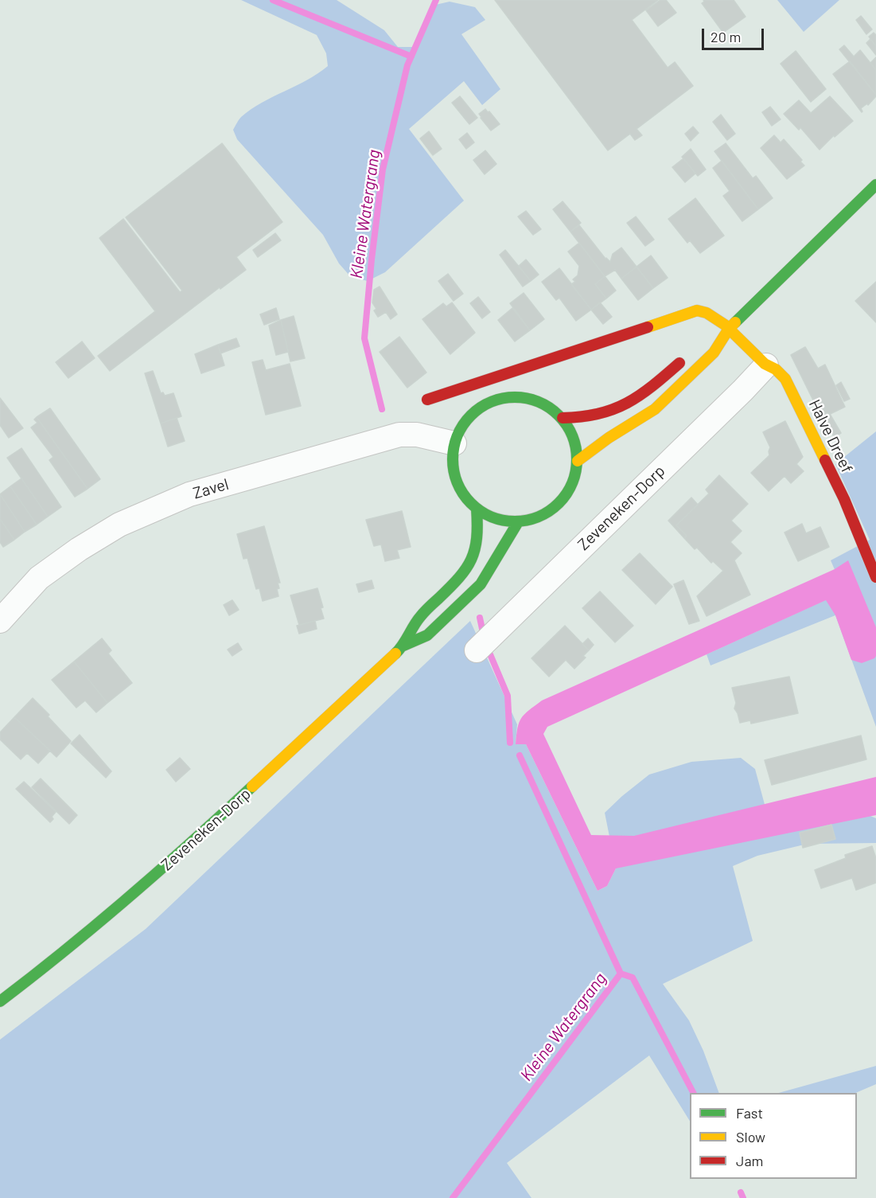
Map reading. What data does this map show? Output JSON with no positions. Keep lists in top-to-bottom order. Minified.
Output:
{"streets":{"main road":["Halve Dreef","Zeveneken-Dorp"],"street":["Zavel"]},"crossings":[["Halve Dreef","Zeveneken-Dorp"],["Zavel","Zeveneken-Dorp"]],"water":["Kleine Watergrang"],"legend":["Fast","Slow","Jam"],"scale_bar":"20 m"}
